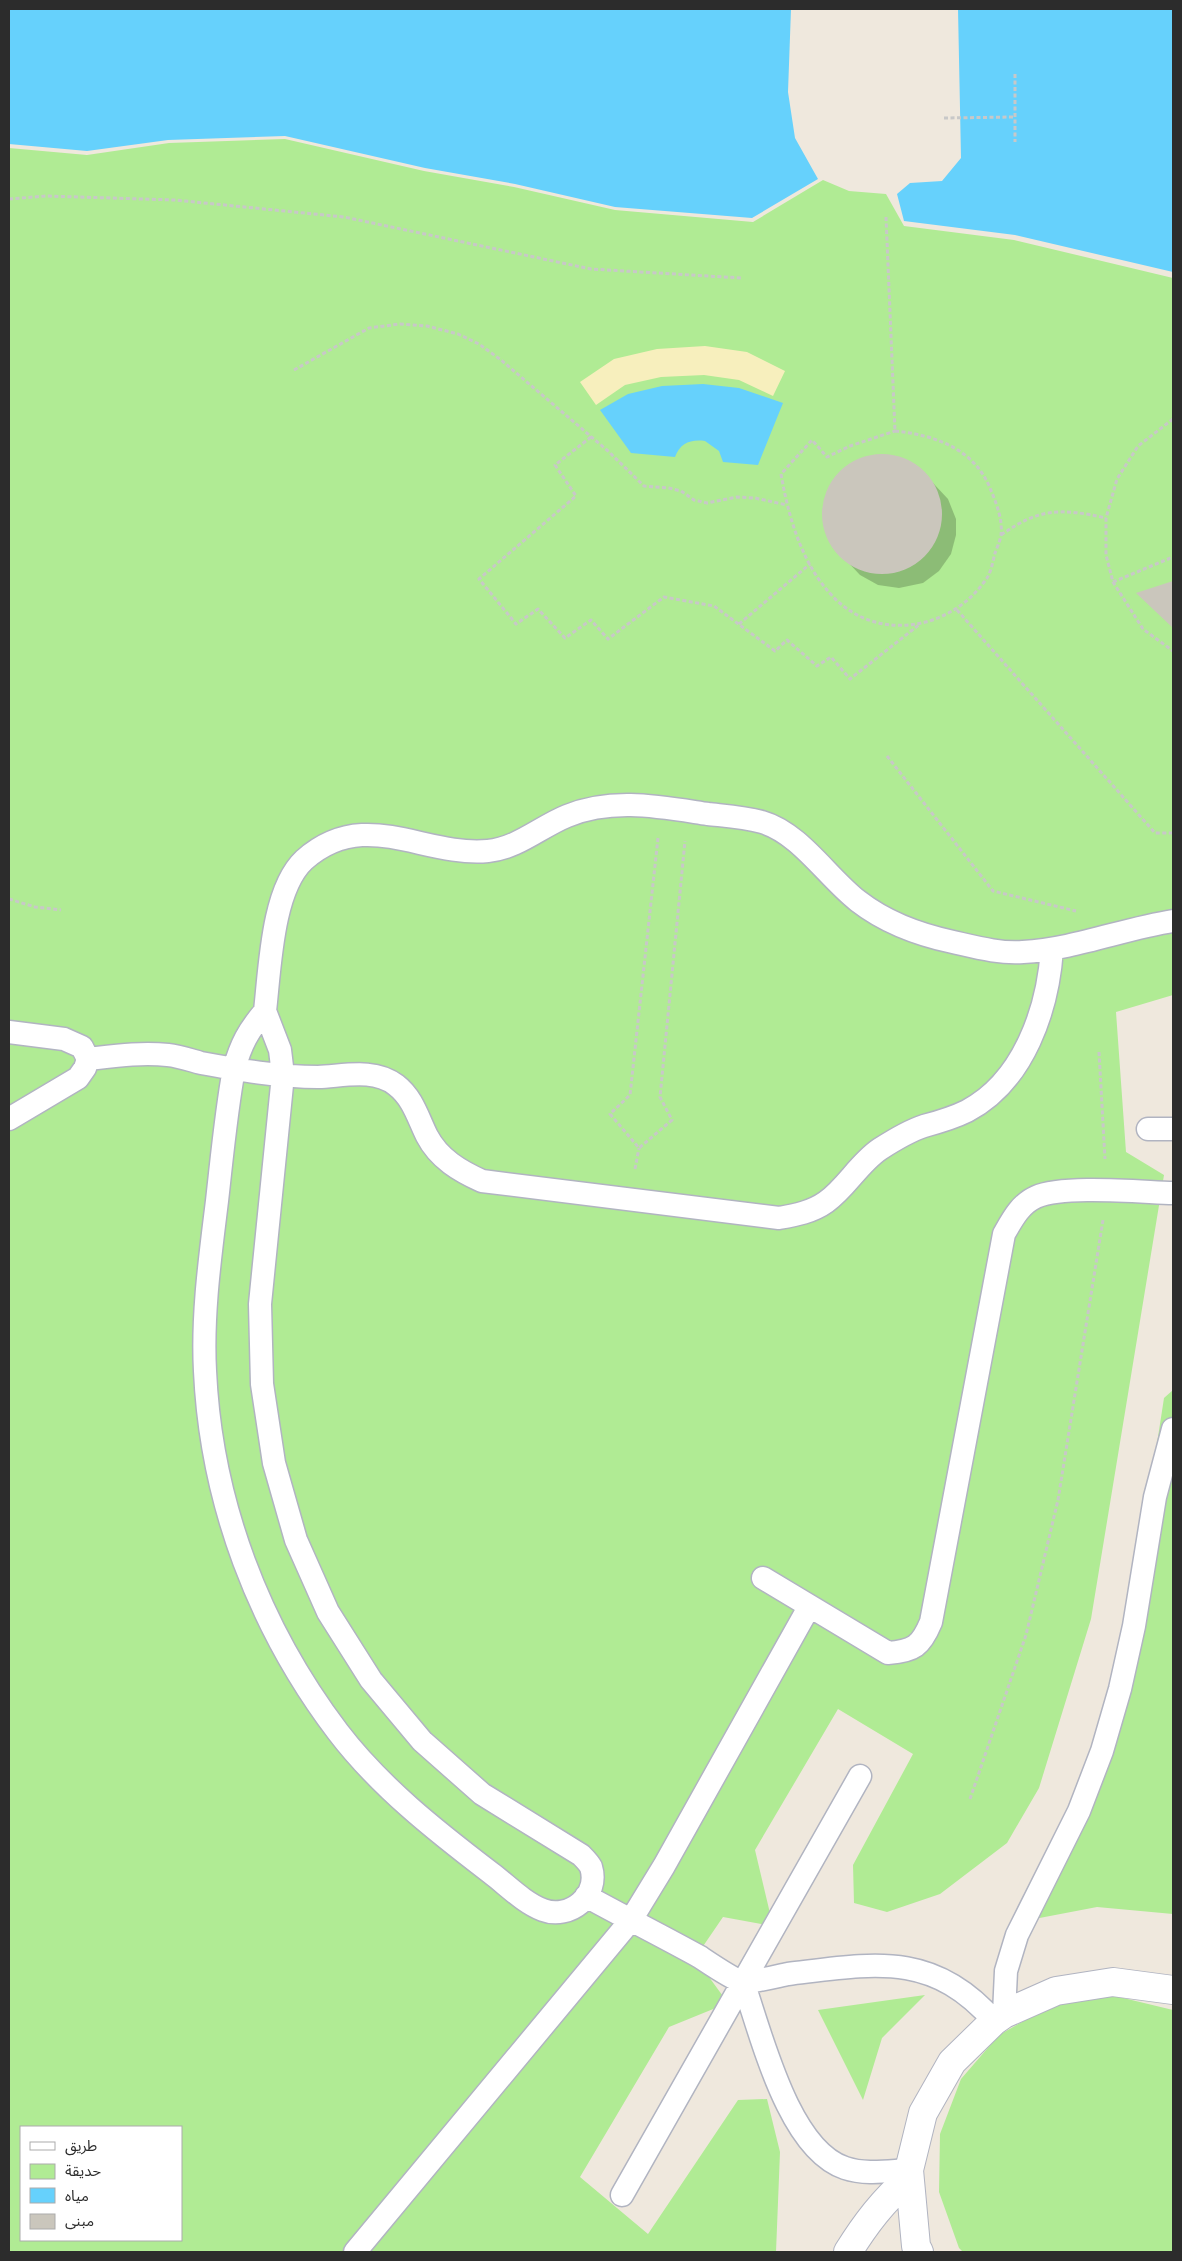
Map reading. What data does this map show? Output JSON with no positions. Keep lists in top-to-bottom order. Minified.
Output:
{"legend":["طريق","حديقة","مياه","مبنى"]}
